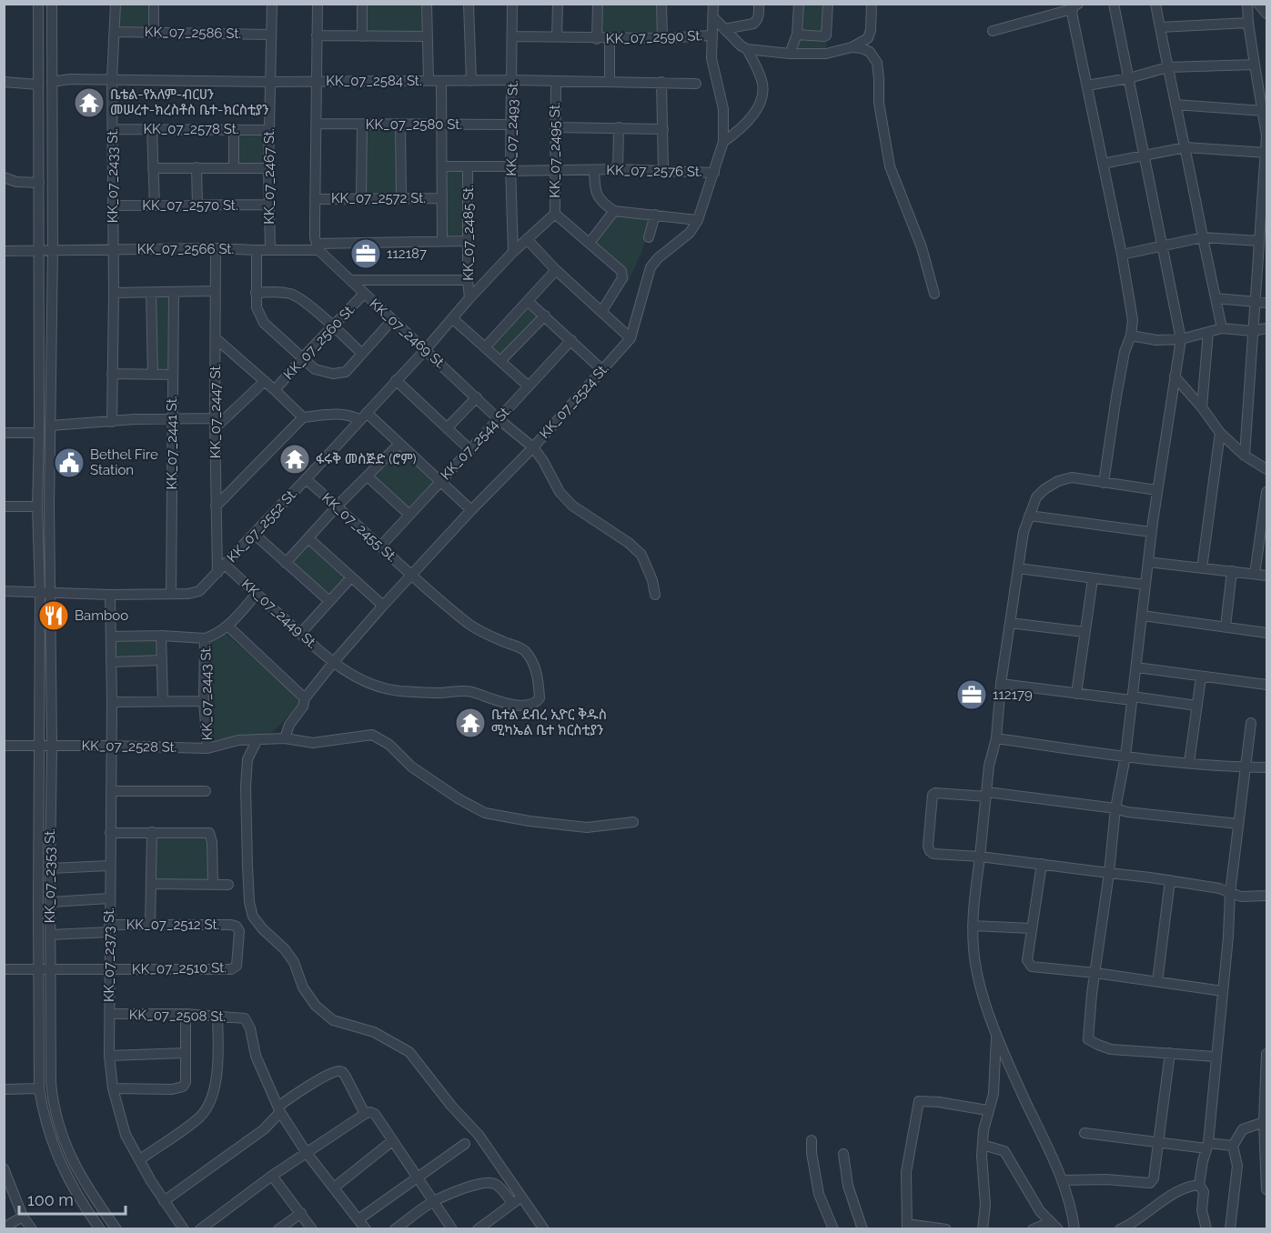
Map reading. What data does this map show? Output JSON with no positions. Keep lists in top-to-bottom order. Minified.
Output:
{"streets":{"street":["KK_07_2586 St.","KK_07_2590 St.","KK_07_2584 St.","KK_07_2580 St.","KK_07_2493 St.","KK_07_2578 St.","KK_07_2495 St.","KK_07_2576 St.","KK_07_2433 St.","KK_07_2467 St.","KK_07_2572 St.","KK_07_2570 St.","KK_07_2485 St.","KK_07_2566 St.","KK_07_2469 St.","KK_07_2560 St.","KK_07_2524 St.","KK_07_2447 St.","KK_07_2441 St.","KK_07_2544 St.","KK_07_2552 St.","KK_07_2455 St.","KK_07_2449 St.","KK_07_2443 St.","KK_07_2528 St.","KK_07_2353 St.","KK_07_2512 St.","KK_07_2373 St.","KK_07_2510 St.","KK_07_2508 St."]},"crossings":[["KK_07_2586 St.","KK_07_2433 St."],["KK_07_2586 St.","KK_07_2467 St."],["KK_07_2590 St.","KK_07_2493 St."],["KK_07_2590 St.","KK_07_2524 St."],["KK_07_2584 St.","KK_07_2493 St."],["KK_07_2584 St.","KK_07_2495 St."],["KK_07_2584 St.","KK_07_2433 St."],["KK_07_2584 St.","KK_07_2467 St."],["KK_07_2584 St.","KK_07_2353 St."],["KK_07_2580 St.","KK_07_2493 St."],["KK_07_2493 St.","KK_07_2576 St."],["KK_07_2493 St.","KK_07_2552 St."],["KK_07_2578 St.","KK_07_2433 St."],["KK_07_2578 St.","KK_07_2467 St."],["KK_07_2495 St.","KK_07_2576 St."],["KK_07_2495 St.","KK_07_2552 St."],["KK_07_2576 St.","KK_07_2485 St."],["KK_07_2576 St.","KK_07_2524 St."],["KK_07_2433 St.","KK_07_2570 St."],["KK_07_2433 St.","KK_07_2566 St."],["KK_07_2467 St.","KK_07_2570 St."],["KK_07_2467 St.","KK_07_2566 St."],["KK_07_2485 St.","KK_07_2566 St."],["KK_07_2485 St.","KK_07_2552 St."],["KK_07_2566 St.","KK_07_2469 St."],["KK_07_2566 St.","KK_07_2447 St."],["KK_07_2566 St.","KK_07_2353 St."],["KK_07_2469 St.","KK_07_2560 St."],["KK_07_2469 St.","KK_07_2524 St."],["KK_07_2469 St.","KK_07_2544 St."],["KK_07_2469 St.","KK_07_2552 St."],["KK_07_2524 St.","KK_07_2455 St."],["KK_07_2524 St.","KK_07_2449 St."],["KK_07_2524 St.","KK_07_2528 St."],["KK_07_2447 St.","KK_07_2552 St."],["KK_07_2441 St.","KK_07_2552 St."],["KK_07_2544 St.","KK_07_2455 St."],["KK_07_2552 St.","KK_07_2455 St."],["KK_07_2552 St.","KK_07_2449 St."],["KK_07_2552 St.","KK_07_2353 St."],["KK_07_2552 St.","KK_07_2373 St."],["KK_07_2455 St.","KK_07_2449 St."],["KK_07_2443 St.","KK_07_2528 St."],["KK_07_2528 St.","KK_07_2353 St."],["KK_07_2528 St.","KK_07_2373 St."],["KK_07_2353 St.","KK_07_2512 St."],["KK_07_2353 St.","KK_07_2510 St."],["KK_07_2512 St.","KK_07_2373 St."],["KK_07_2512 St.","KK_07_2510 St."],["KK_07_2373 St.","KK_07_2510 St."],["KK_07_2373 St.","KK_07_2508 St."]],"places":{"temple":["ቤቴል-የአለም-ብርሀን መሠረተ-ክረስቶስ ቤተ-ክርስቲያን","ፋሩቅ መስጅድ (ሮም)","ቤተል ደብረ ኢዮር ቅዱስ ሚካኤል ቤተ ክርስቲያን"],"office":["112187","112179"],"public building":["Bethel Fire Station"],"restaurant":["Bamboo"]},"scale_bar":"100 m"}
